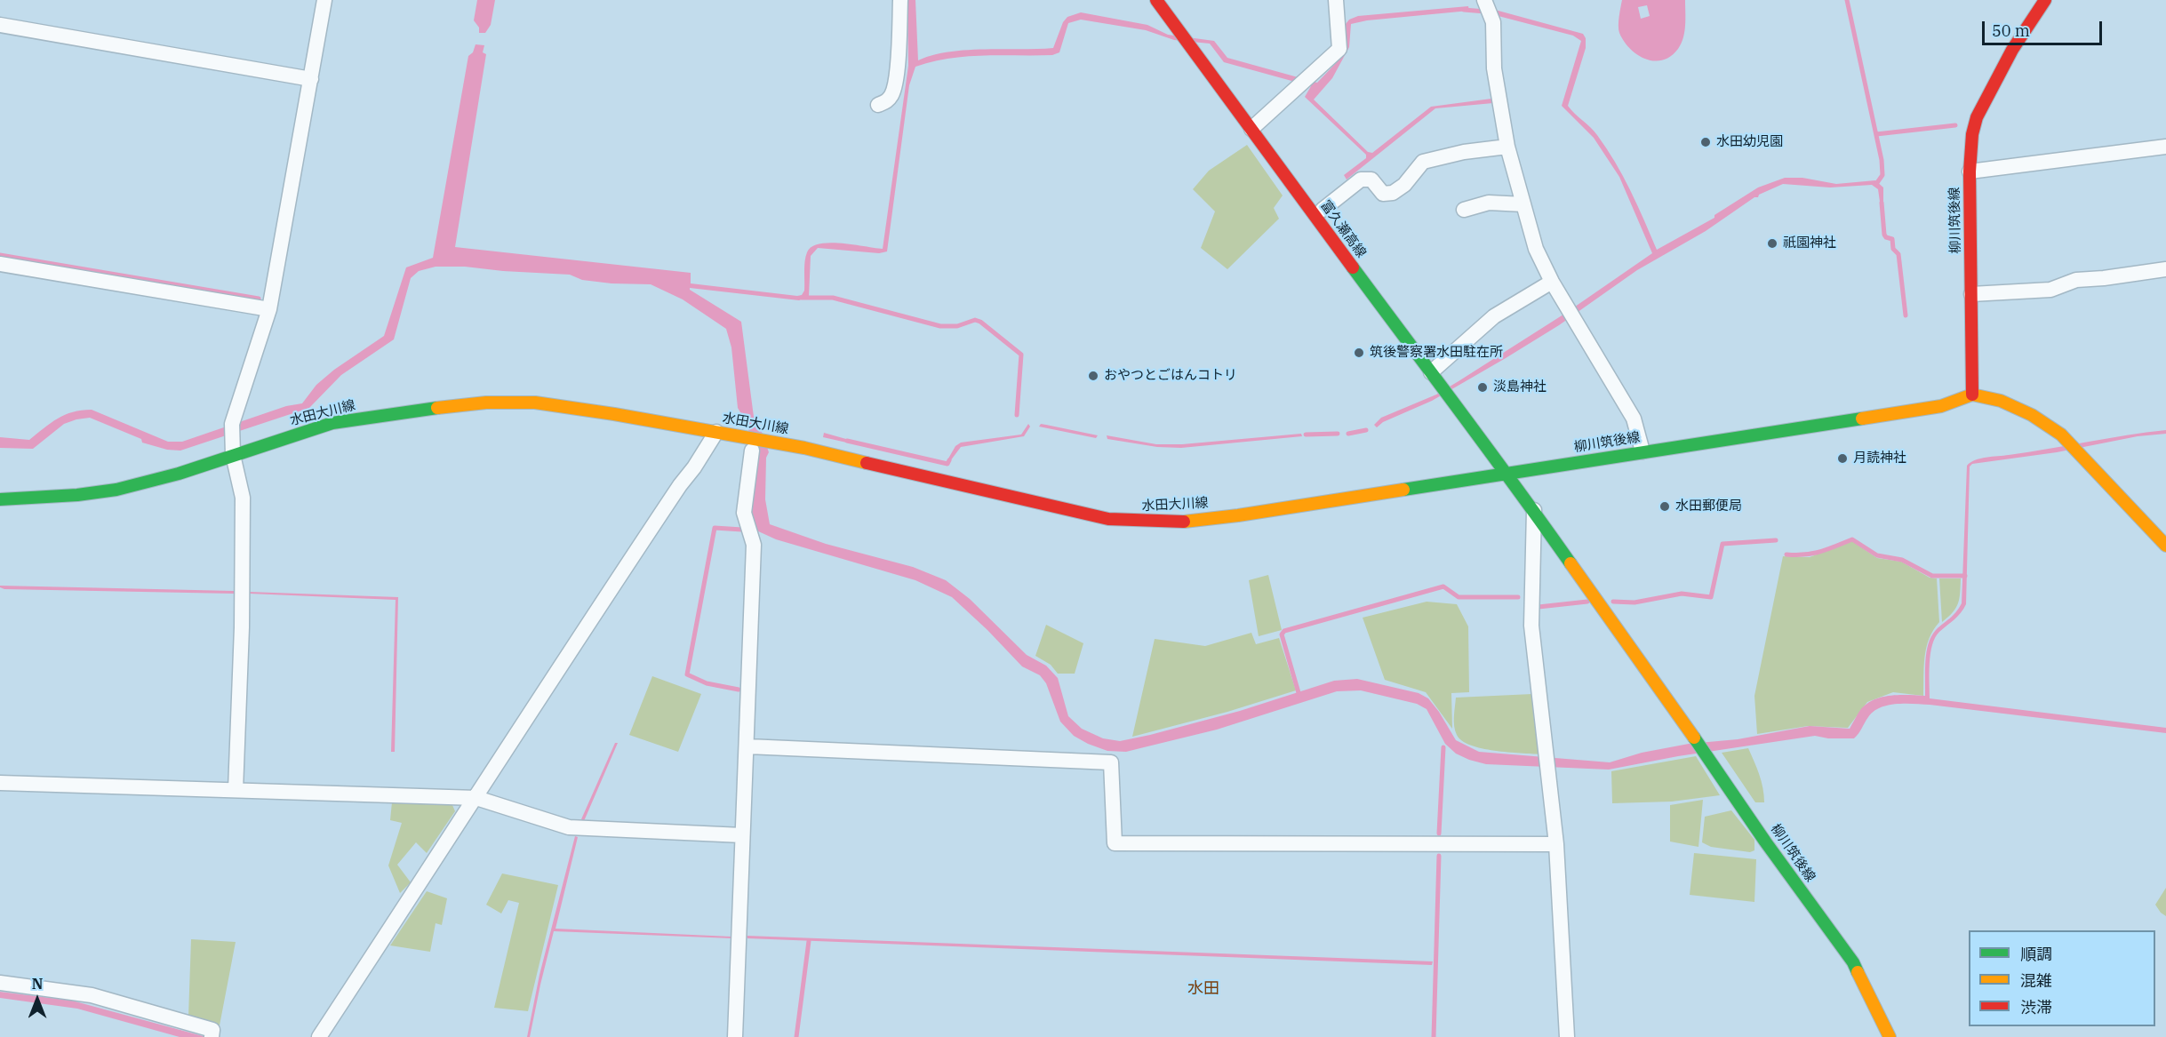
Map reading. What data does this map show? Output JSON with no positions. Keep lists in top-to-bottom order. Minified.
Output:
{"streets":{"main road":["柳川筑後線","富久瀬高線","水田大川線"]},"crossings":[["柳川筑後線","富久瀬高線"],["柳川筑後線","水田大川線"],["富久瀬高線","水田大川線"]],"districts":["水田"],"places":["水田幼児園","祇園神社","筑後警察署水田駐在所","おやつとごはんコトリ","淡島神社","月読神社","水田郵便局"],"legend":["順調","混雑","渋滞"],"scale_bar":"50 m","north":"top"}
